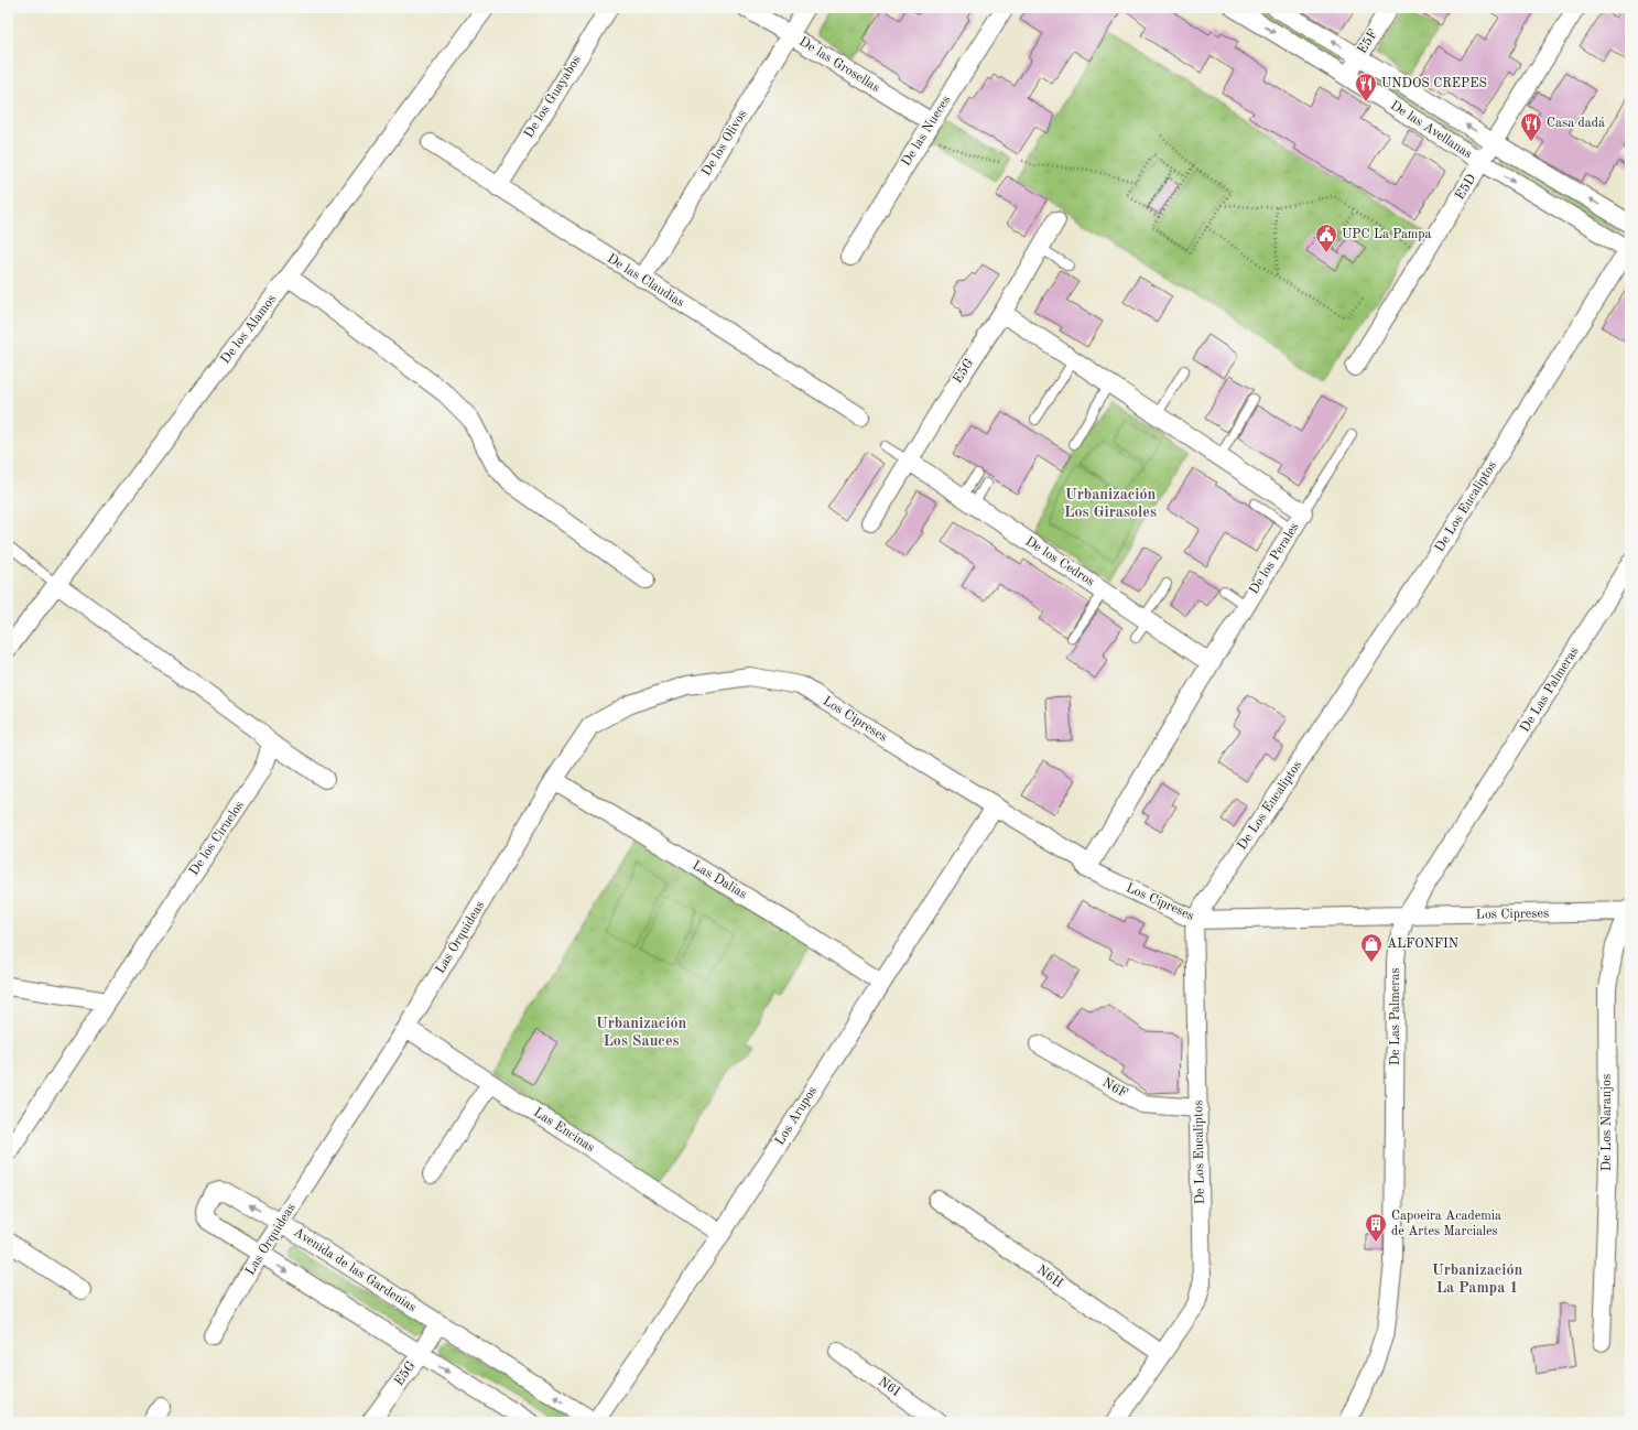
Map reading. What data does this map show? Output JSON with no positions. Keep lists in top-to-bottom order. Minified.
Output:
{"streets":{"street":["E5F","De las Grosellas","De los Guayabos","De las Avellanas","De las Nueces","De los Olivos","E5D","De las Claudias","De los Alamos","E5G","De Los Eucaliptos","De los Perales","De los Cedros","De Las Palmeras","Los Cipreses","De los Ciruelos","Las Dalias","Las Orquideas","N6F","Los Arupos","De Los Naranjos","Las Encinas","Avenida de las Gardenias","N6H","N6I"]},"crossings":[["E5F","De las Avellanas"],["De las Grosellas","De las Nueces"],["De las Grosellas","De los Olivos"],["De los Guayabos","De las Claudias"],["De las Avellanas","E5D"],["De las Avellanas","De Los Eucaliptos"],["De los Olivos","De las Claudias"],["E5G","De los Perales"],["E5G","De los Cedros"],["E5G","Avenida de las Gardenias"],["De Los Eucaliptos","Los Cipreses"],["De Los Eucaliptos","N6F"],["De Los Eucaliptos","N6H"],["De los Perales","De los Cedros"],["De los Perales","Los Cipreses"],["De Las Palmeras","Los Cipreses"],["Los Cipreses","Las Orquideas"],["Los Cipreses","Los Arupos"],["Los Cipreses","De Los Naranjos"],["Las Dalias","Las Orquideas"],["Las Dalias","Los Arupos"],["Las Orquideas","Las Encinas"],["Las Orquideas","Avenida de las Gardenias"],["Los Arupos","Las Encinas"],["Los Arupos","Avenida de las Gardenias"]],"districts":["Urbanización Los Girasoles","Urbanización Los Sauces","Urbanización La Pampa 1"],"places":{"restaurant":["UNDOS CREPES","Casa dadá"],"public building":["UPC La Pampa"],"shop":["ALFONFIN"],"building":["Capoeira Academia de Artes Marciales"]}}
